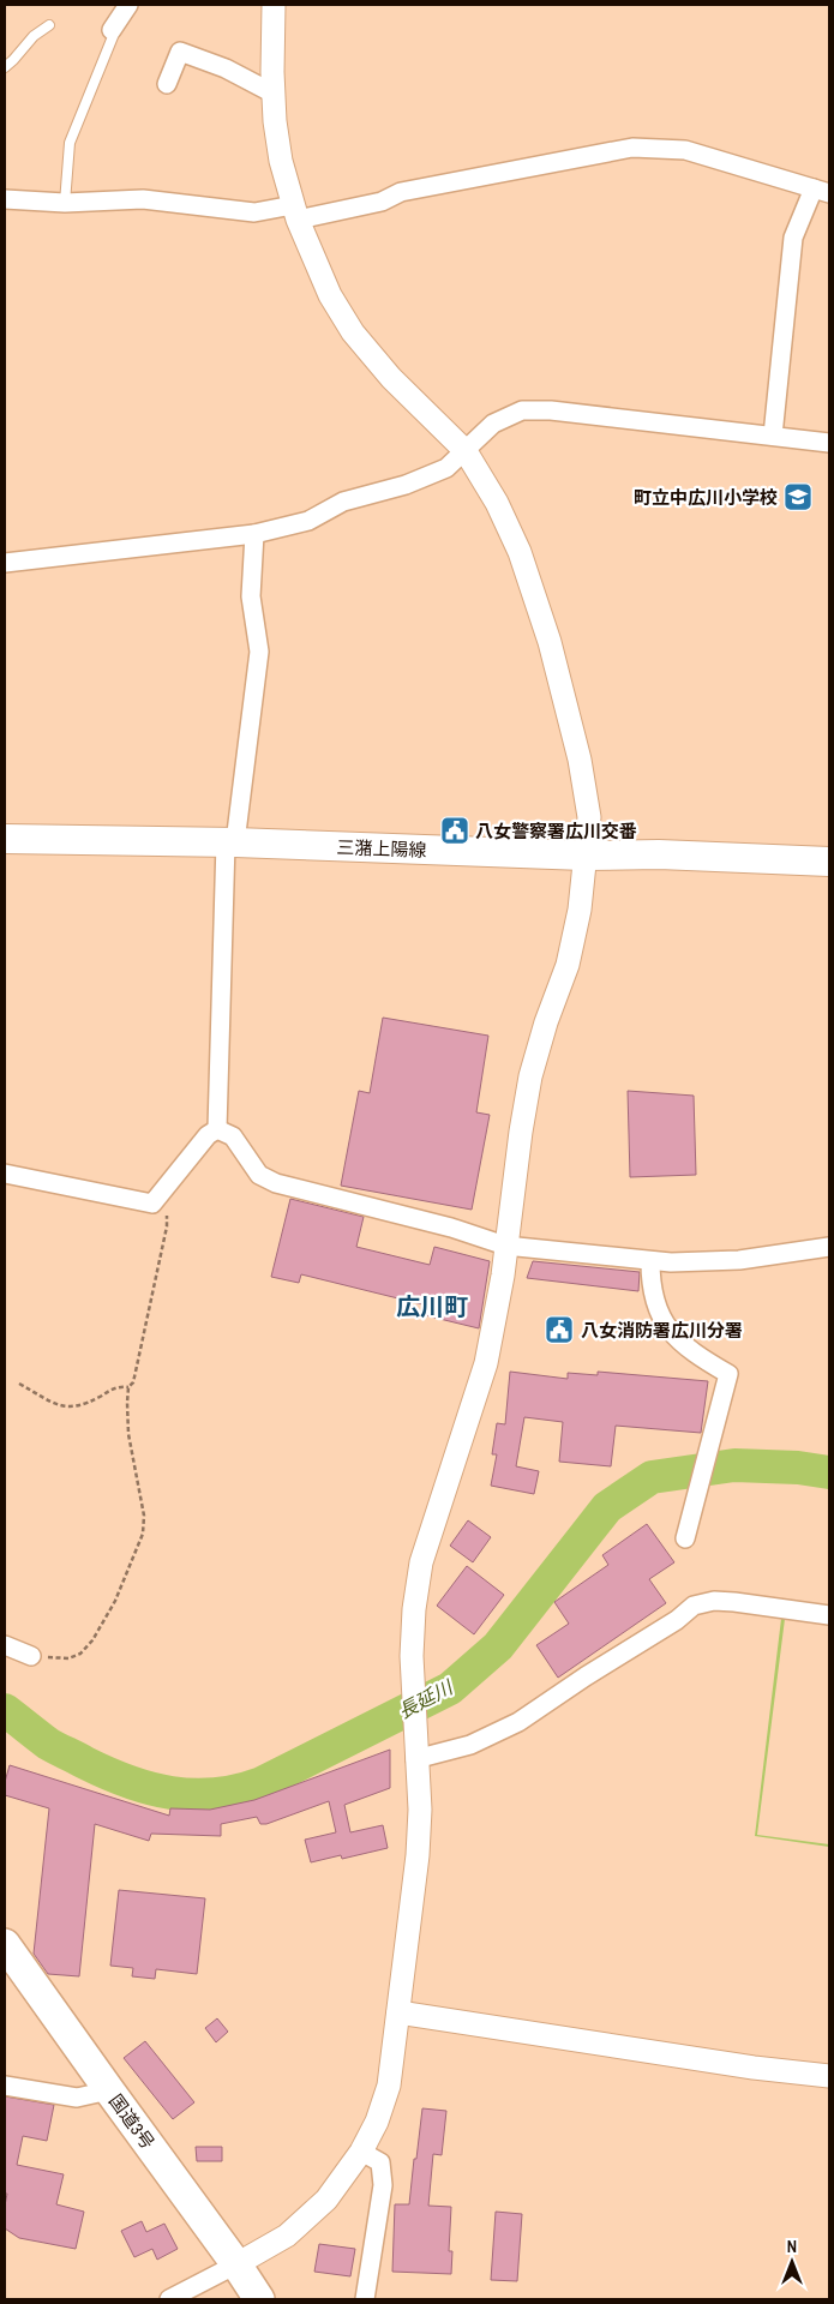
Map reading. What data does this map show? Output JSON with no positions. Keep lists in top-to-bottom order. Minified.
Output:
{"streets":{"highway":["国道3号"],"main road":["三潴上陽線"]},"districts":["広川町"],"water":["長延川"],"places":{"school or university":["町立中広川小学校"],"public building":["八女警察署広川交番","八女消防署広川分署"]},"north":"top"}
